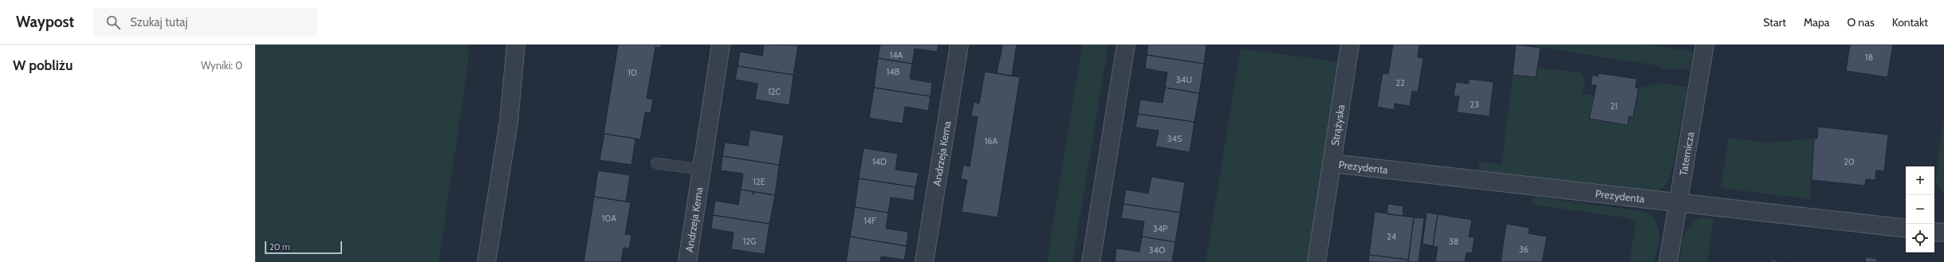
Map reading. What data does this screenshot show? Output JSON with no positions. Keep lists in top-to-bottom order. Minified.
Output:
{"streets":{"street":["Strążyska","Andrzeja Kerna","Taternicza","Prezydenta"]},"crossings":[["Strążyska","Prezydenta"],["Taternicza","Prezydenta"]],"house_numbers":["14A","18","14B","10","34U","22","12C","23","21","34S","16A","14D","20","12E","10A","14F","34P","24","12G","38","36","34O"],"scale_bar":"20 m","page":{"header":"Waypost","search":"Szukaj tutaj","nav":["Start","Mapa","O nas","Kontakt"],"heading":["W pobliżu","Wyniki: 0"],"map_buttons":["+","−"],"scale":"20 m"}}
